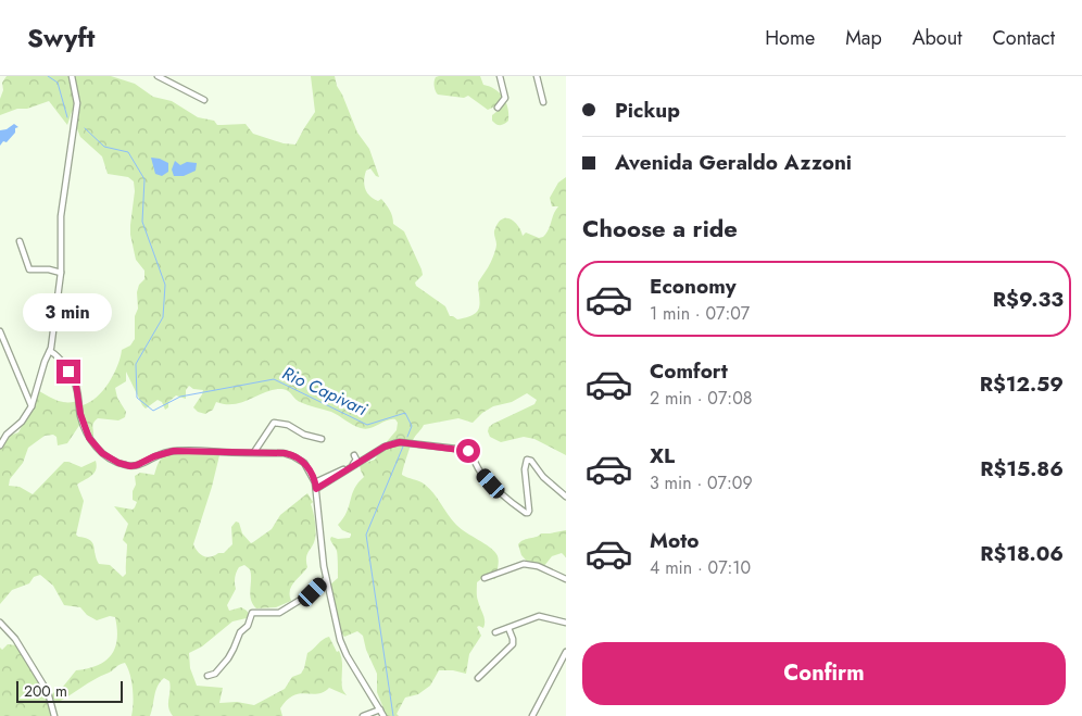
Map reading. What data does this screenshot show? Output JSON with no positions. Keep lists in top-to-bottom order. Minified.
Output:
{"water":["Rio Capivari"],"scale_bar":"200 m","page":{"header":"Swyft","nav":["Home","Map","About","Contact"],"banner":["Pickup","Avenida Geraldo Azzoni"],"heading":"Choose a ride","list":[{"name":"Economy","note":"1 min · 07:07","value":"R$9.33"},{"name":"Comfort","note":"2 min · 07:08","value":"R$12.59"},{"name":"XL","note":"3 min · 07:09","value":"R$15.86"},{"name":"Moto","note":"4 min · 07:10","value":"R$18.06"}],"bubble":"3 min","buttons":"Confirm","scale":"200 m"}}
